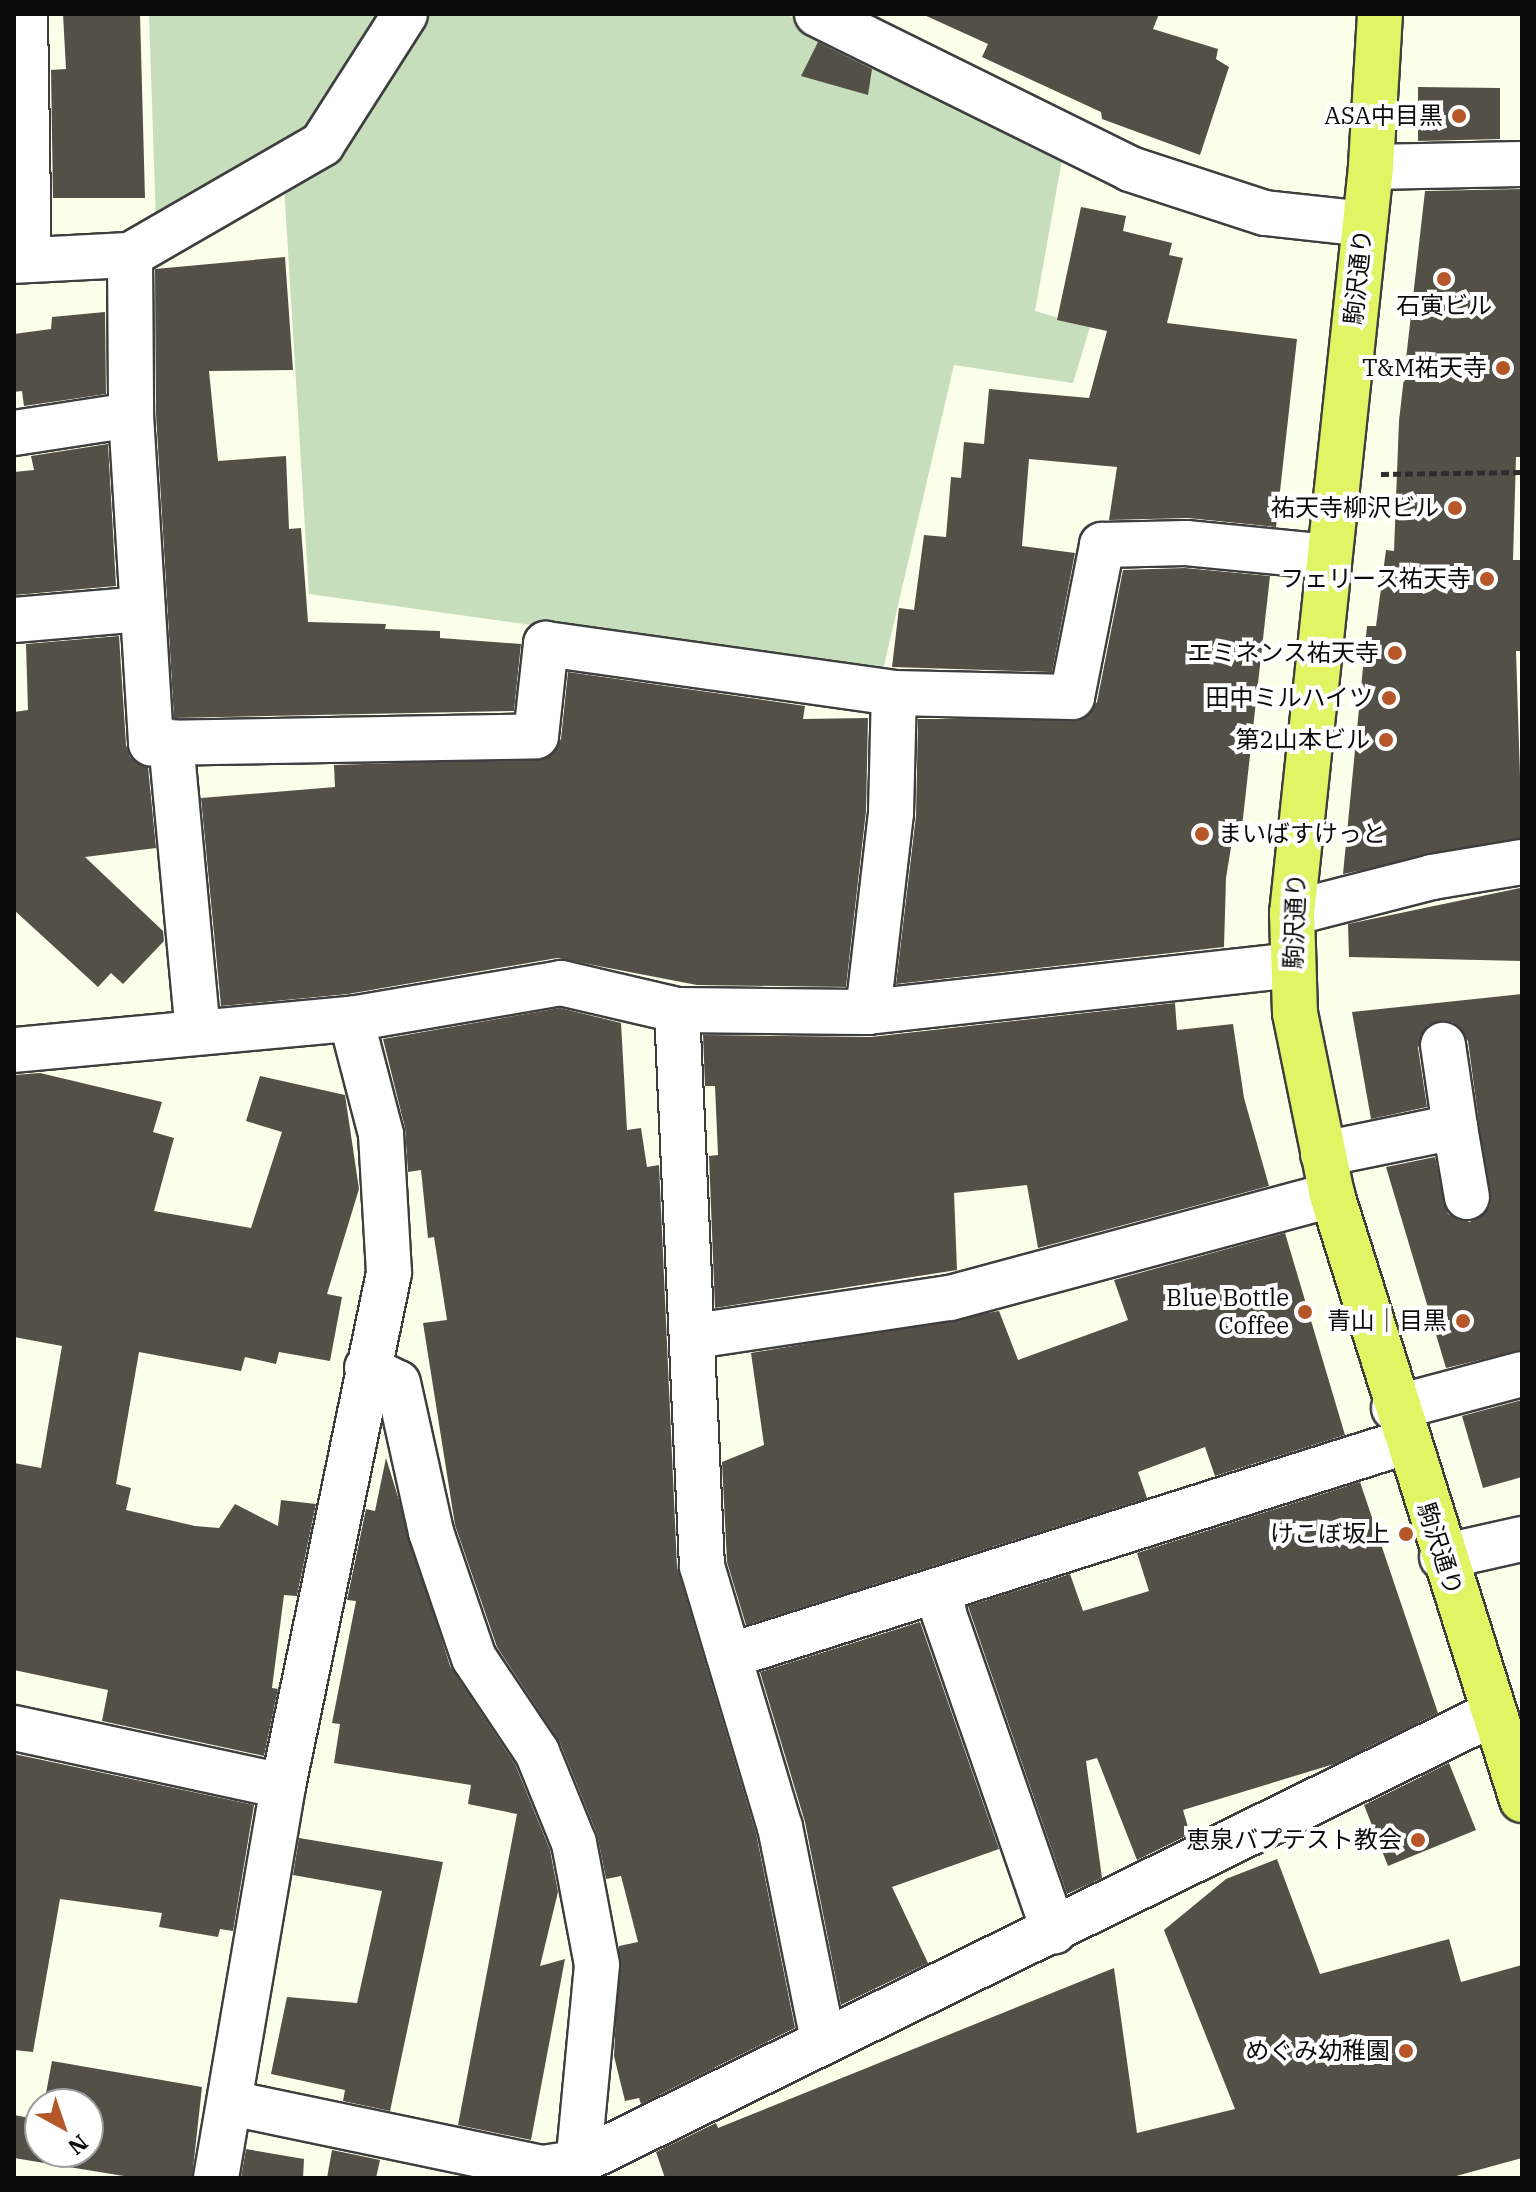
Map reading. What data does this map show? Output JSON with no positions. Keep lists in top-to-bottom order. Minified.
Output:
{"streets":{"main road":["駒沢通り"]},"places":["ASA中目黒","石寅ビル","T&M祐天寺","祐天寺柳沢ビル","フェリース祐天寺","エミネンス祐天寺","田中ミルハイツ","第2山本ビル","まいばすけっと","Blue Bottle Coffee","青山｜目黒","けこぼ坂上","恵泉バプテスト教会","めぐみ幼稚園"],"north":"bottom right"}
